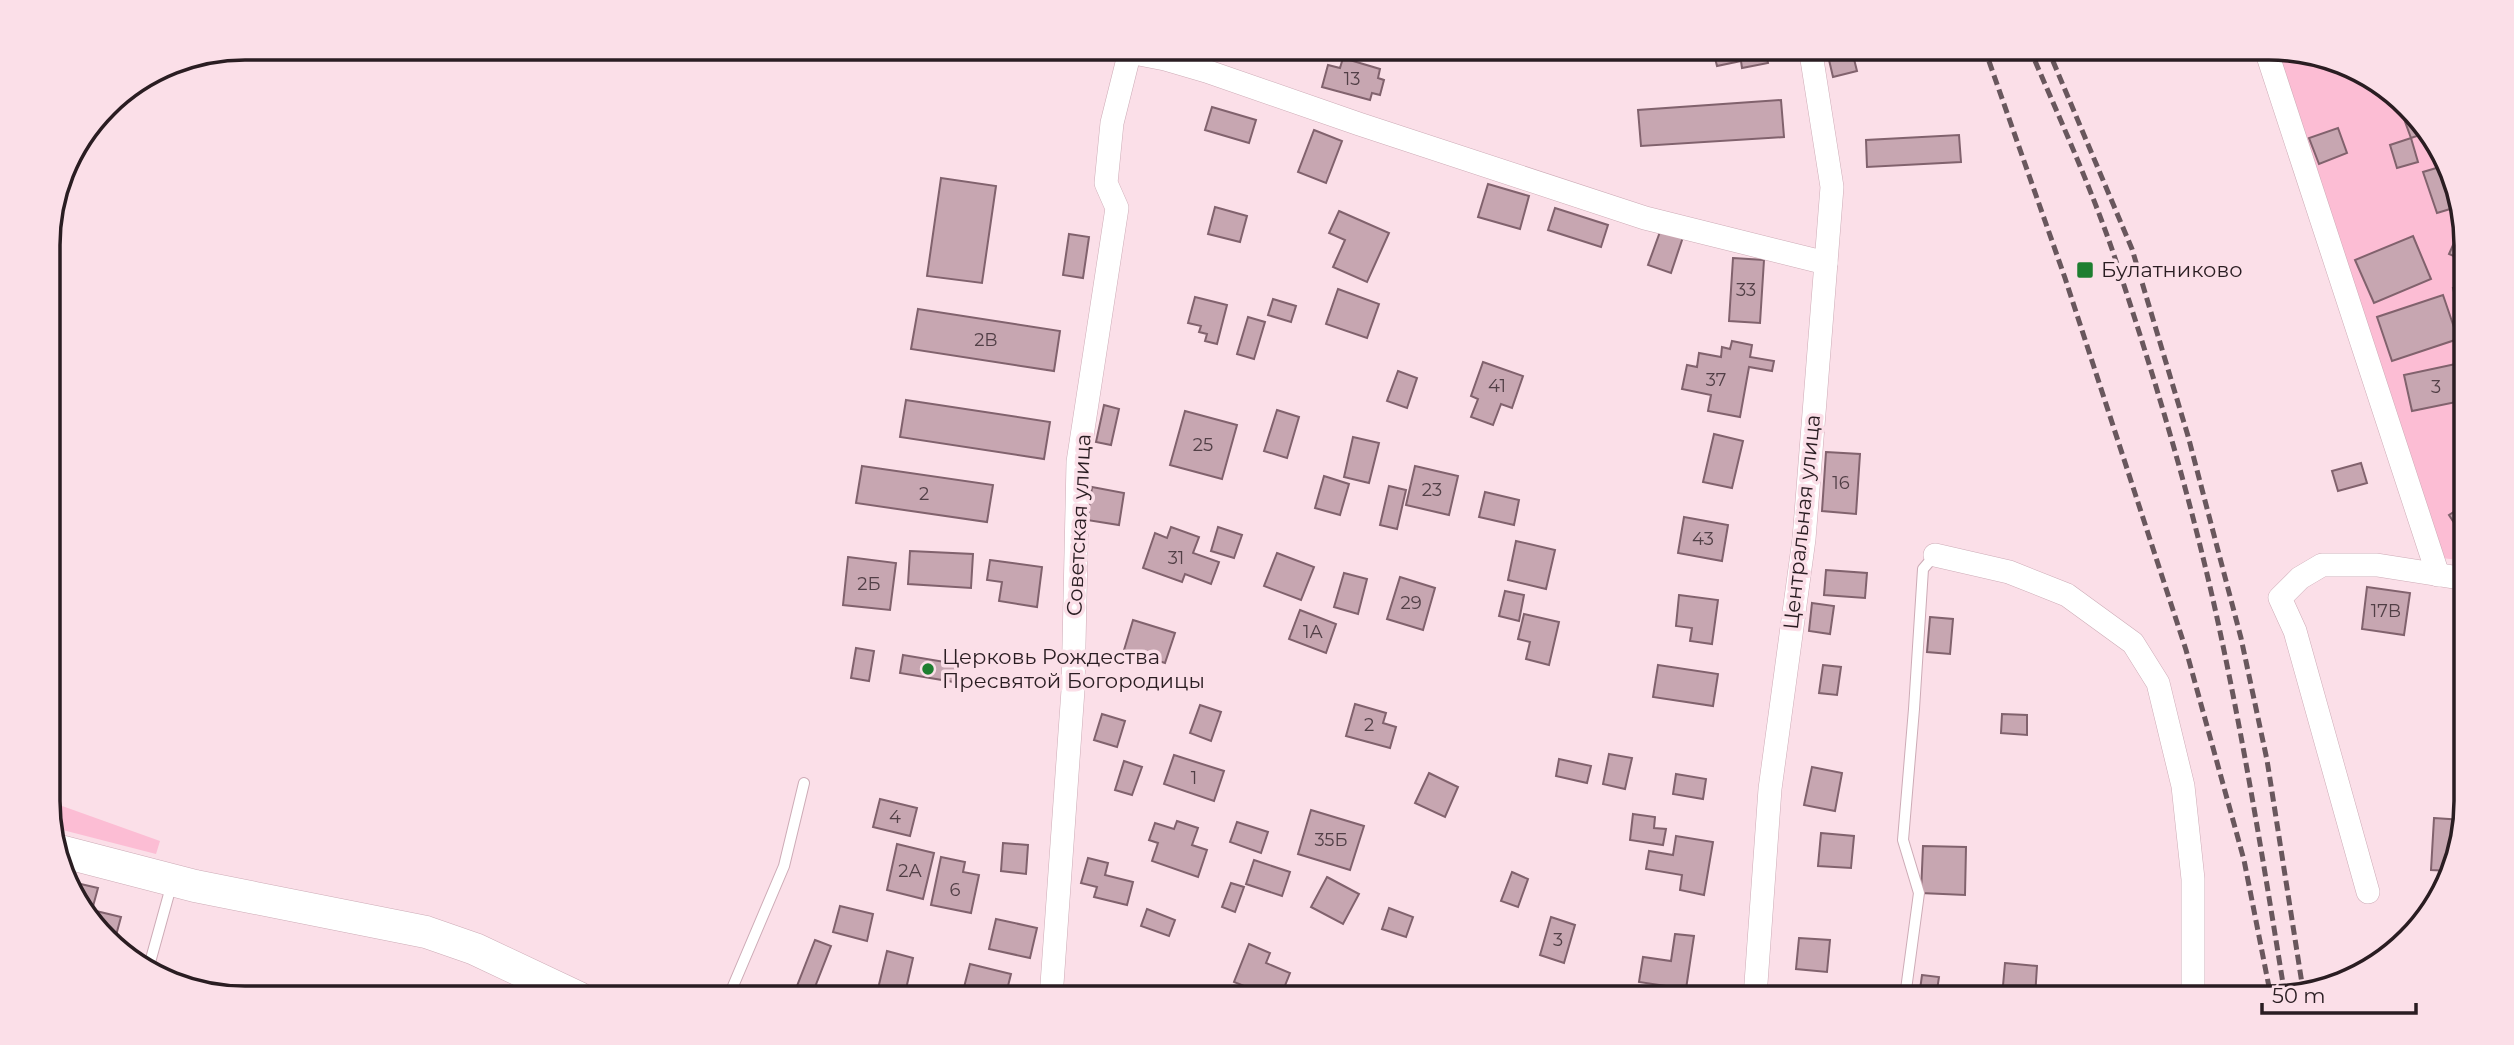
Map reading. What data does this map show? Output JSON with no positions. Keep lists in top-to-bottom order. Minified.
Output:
{"streets":{"street":["Центральная улица","Советская улица"]},"places":{"transit":["Булатниково"],"other":["Церковь Рождества Пресвятой Богородицы"]},"house_numbers":["13","33","2В","37","41","3","25","16","23","2","43","31","2Б","29","17В","1А","2","1","4","35Б","2А","6","3"],"scale_bar":"50 m"}
